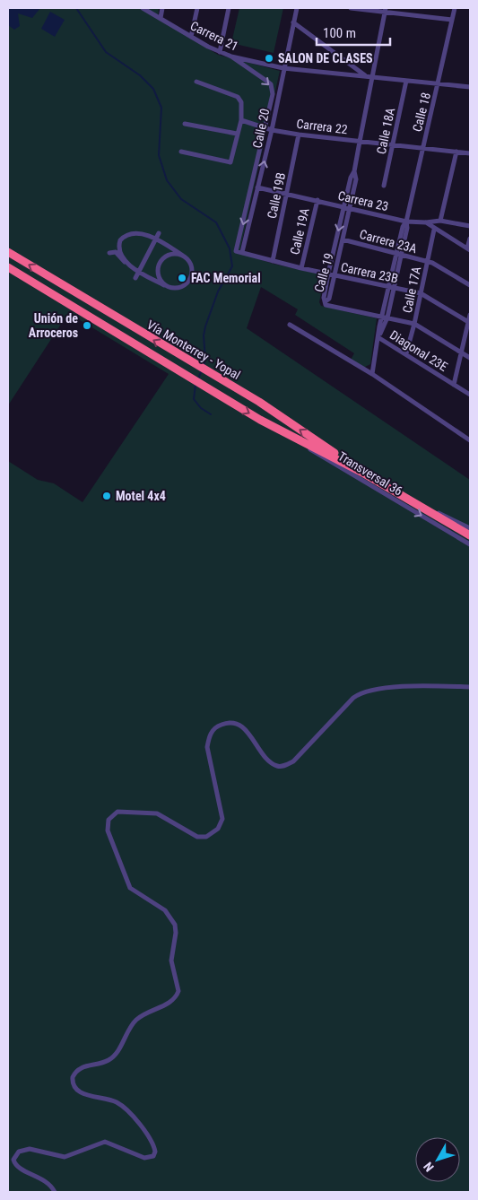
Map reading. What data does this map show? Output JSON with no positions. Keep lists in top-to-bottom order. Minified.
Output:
{"streets":{"highway":["Vía Monterrey - Yopal"],"street":["Carrera 21","Calle 18","Carrera 22","Calle 20","Calle 18A","Calle 19B","Carrera 23","Calle 19A","Carrera 23A","Calle 19","Carrera 23B","Calle 17A","Diagonal 23E","Transversal 36"]},"crossings":[["Carrera 21","Calle 18"],["Carrera 21","Calle 20"],["Carrera 21","Calle 18A"],["Carrera 21","Calle 19"],["Calle 18","Carrera 22"],["Calle 18","Carrera 23"],["Calle 18","Carrera 23A"],["Calle 18","Carrera 23B"],["Calle 18","Diagonal 23E"],["Carrera 22","Calle 20"],["Carrera 22","Calle 18A"],["Carrera 22","Calle 19B"],["Carrera 22","Calle 19"],["Calle 20","Carrera 23"],["Calle 20","Carrera 23B"],["Calle 19B","Carrera 23"],["Calle 19B","Carrera 23B"],["Carrera 23","Calle 19A"],["Carrera 23","Calle 19"],["Carrera 23","Carrera 23B"],["Calle 19A","Carrera 23B"],["Carrera 23A","Calle 19"],["Carrera 23A","Calle 17A"],["Calle 19","Carrera 23B"],["Carrera 23B","Calle 17A"],["Calle 17A","Diagonal 23E"],["Vía Monterrey - Yopal","Transversal 36"]],"places":["SALON DE CLASES","FAC Memorial","Unión de Arroceros","Motel 4x4"],"scale_bar":"100 m","north":"bottom left"}
